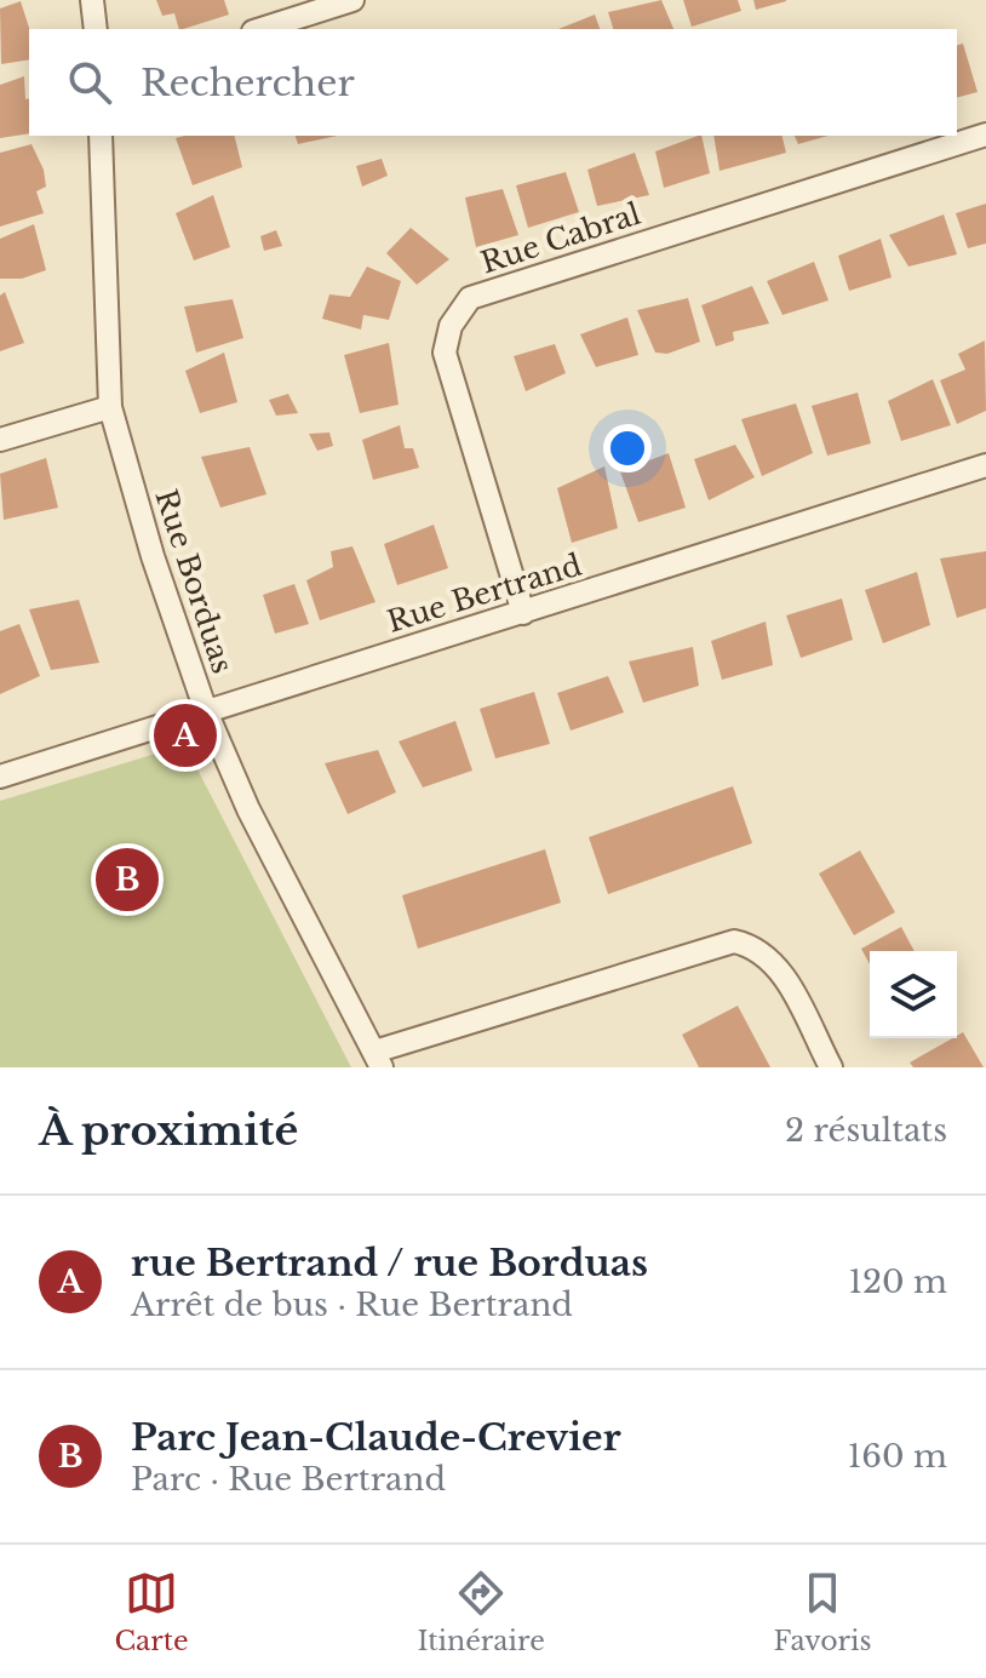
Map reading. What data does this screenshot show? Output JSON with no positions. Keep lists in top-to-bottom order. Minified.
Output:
{"streets":{"street":["Rue Cabral","Rue Borduas","Rue Bertrand"]},"crossings":[["Rue Cabral","Rue Bertrand"],["Rue Borduas","Rue Bertrand"]],"page":{"search":"Rechercher","pins":["A","B"],"heading":["À proximité","2 résultats"],"list":[{"mark":"A","name":"rue Bertrand / rue Borduas","note":"Arrêt de bus · Rue Bertrand","value":"120 m"},{"mark":"B","name":"Parc Jean-Claude-Crevier","note":"Parc · Rue Bertrand","value":"160 m"}],"nav":["Carte","Itinéraire","Favoris"]}}
